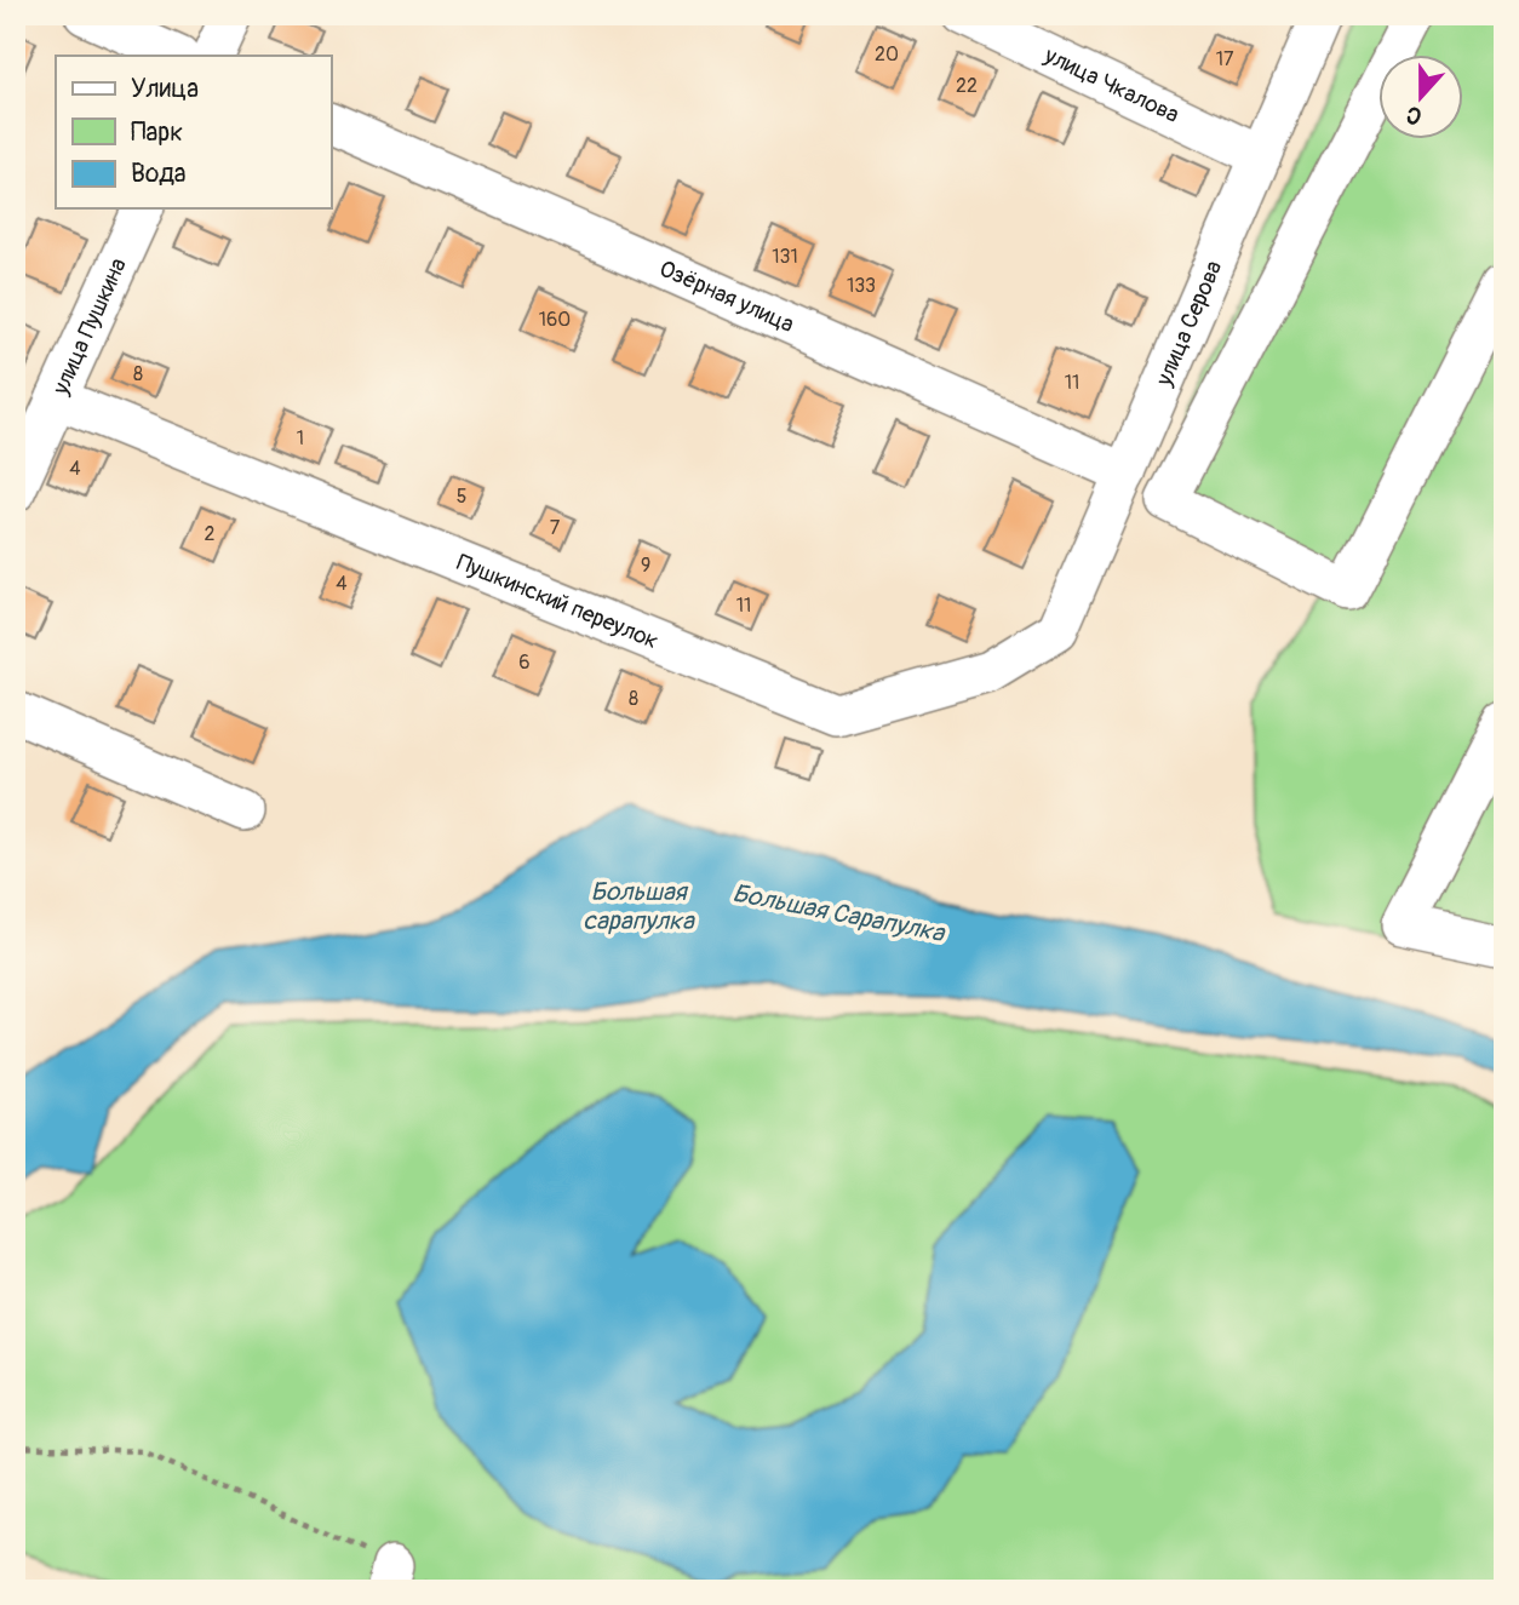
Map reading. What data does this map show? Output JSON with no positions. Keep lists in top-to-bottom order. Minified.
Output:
{"streets":{"street":["улица Чкалова","Озёрная улица","улица Серова","улица Пушкина","Пушкинский переулок"]},"crossings":[["улица Чкалова","улица Серова"],["Озёрная улица","улица Серова"],["улица Серова","Пушкинский переулок"],["улица Пушкина","Пушкинский переулок"]],"water":["Большая сарапулка","Большая Сарапулка"],"house_numbers":["20","17","22","131","133","160","8","11","1","4","5","7","2","9","4","11","6","8"],"legend":["Улица","Парк","Вода"],"north":"bottom"}
